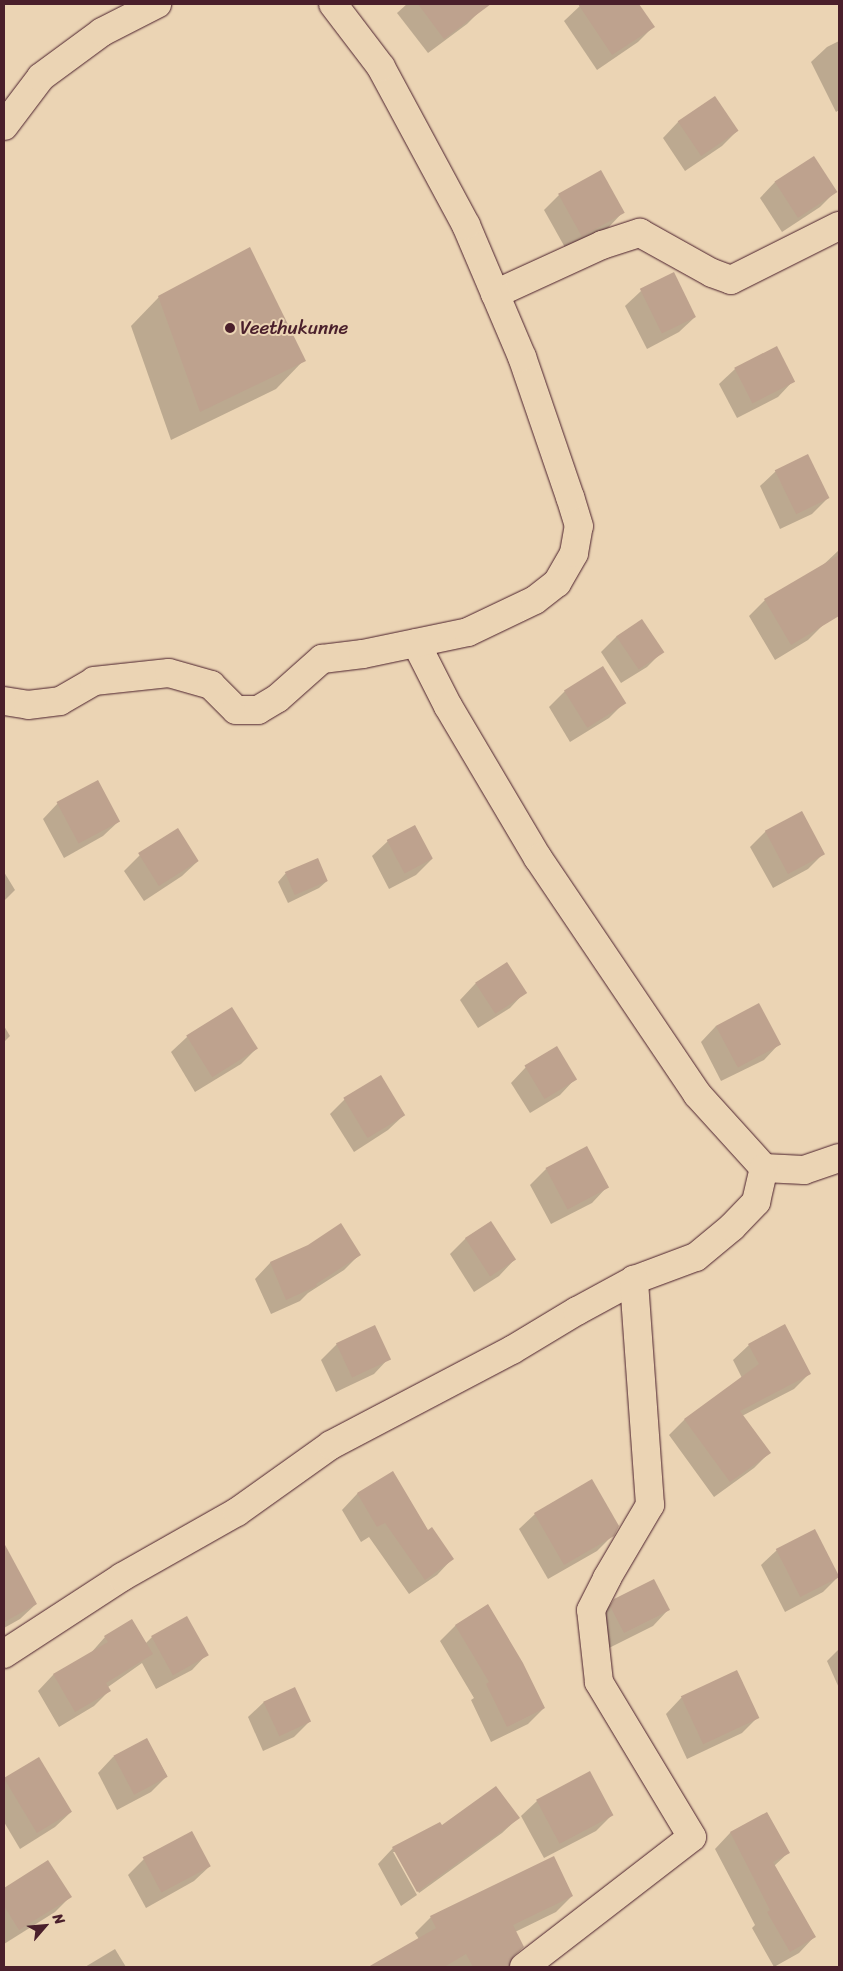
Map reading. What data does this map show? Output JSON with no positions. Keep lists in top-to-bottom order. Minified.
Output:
{"places":["Veethukunne"],"north":"top right"}
